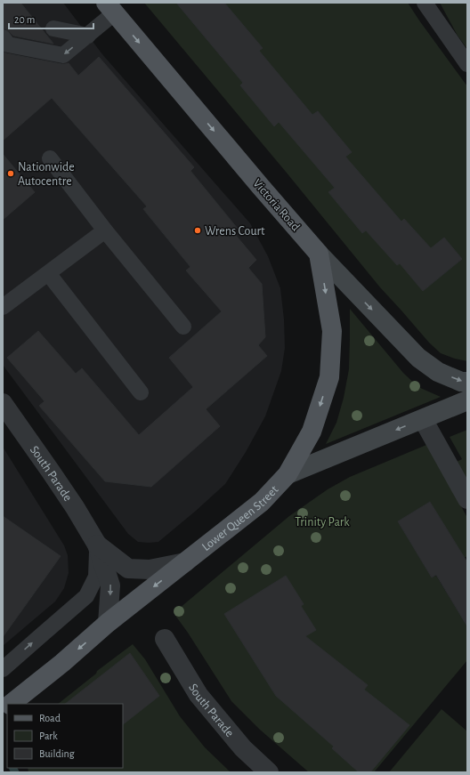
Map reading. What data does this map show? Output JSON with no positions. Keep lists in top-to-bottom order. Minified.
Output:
{"streets":{"main road":["Victoria Road","Lower Queen Street"],"street":["South Parade"]},"crossings":[["Victoria Road","Lower Queen Street"],["South Parade","Lower Queen Street"]],"one_way":["Victoria Road","Lower Queen Street"],"parks":["Trinity Park"],"places":["Nationwide Autocentre","Wrens Court"],"legend":["Road","Park","Building"],"scale_bar":"20 m"}
